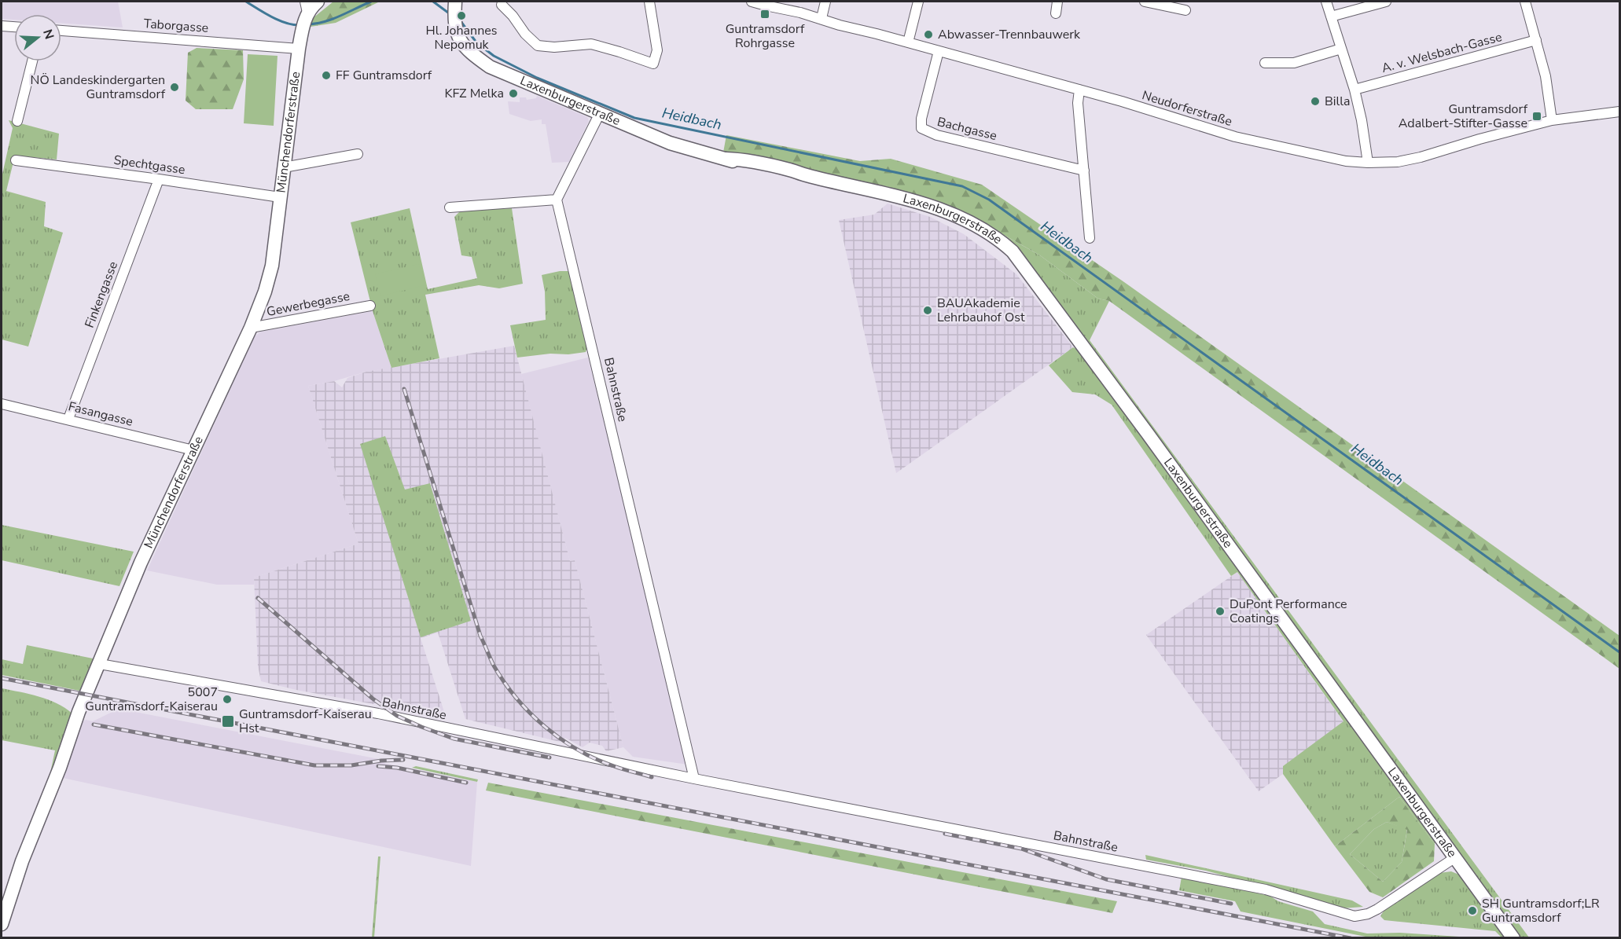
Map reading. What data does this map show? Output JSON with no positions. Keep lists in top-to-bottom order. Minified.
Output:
{"streets":{"street":["Taborgasse","A. v. Welsbach-Gasse","Laxenburgerstraße","Neudorferstraße","Bachgasse","Münchendorferstraße","Spechtgasse","Finkengasse","Gewerbegasse","Bahnstraße","Fasangasse"]},"crossings":[["Taborgasse","Münchendorferstraße"],["Laxenburgerstraße","Bahnstraße"],["Neudorferstraße","Bachgasse"],["Münchendorferstraße","Spechtgasse"],["Münchendorferstraße","Gewerbegasse"],["Münchendorferstraße","Bahnstraße"],["Münchendorferstraße","Fasangasse"],["Spechtgasse","Finkengasse"],["Finkengasse","Fasangasse"]],"water":["Heidbach"],"places":{"transit":["Guntramsdorf Rohrgasse","Guntramsdorf Adalbert-Stifter-Gasse","Guntramsdorf-Kaiserau Hst"],"other":["Hl. Johannes Nepomuk","Abwasser-Trennbauwerk","FF Guntramsdorf","NÖ Landeskindergarten Guntramsdorf","KFZ Melka","Billa","BAUAkademie Lehrbauhof Ost","DuPont Performance Coatings","5007 Guntramsdorf-Kaiserau","SH Guntramsdorf;LR Guntramsdorf"]},"north":"right"}
